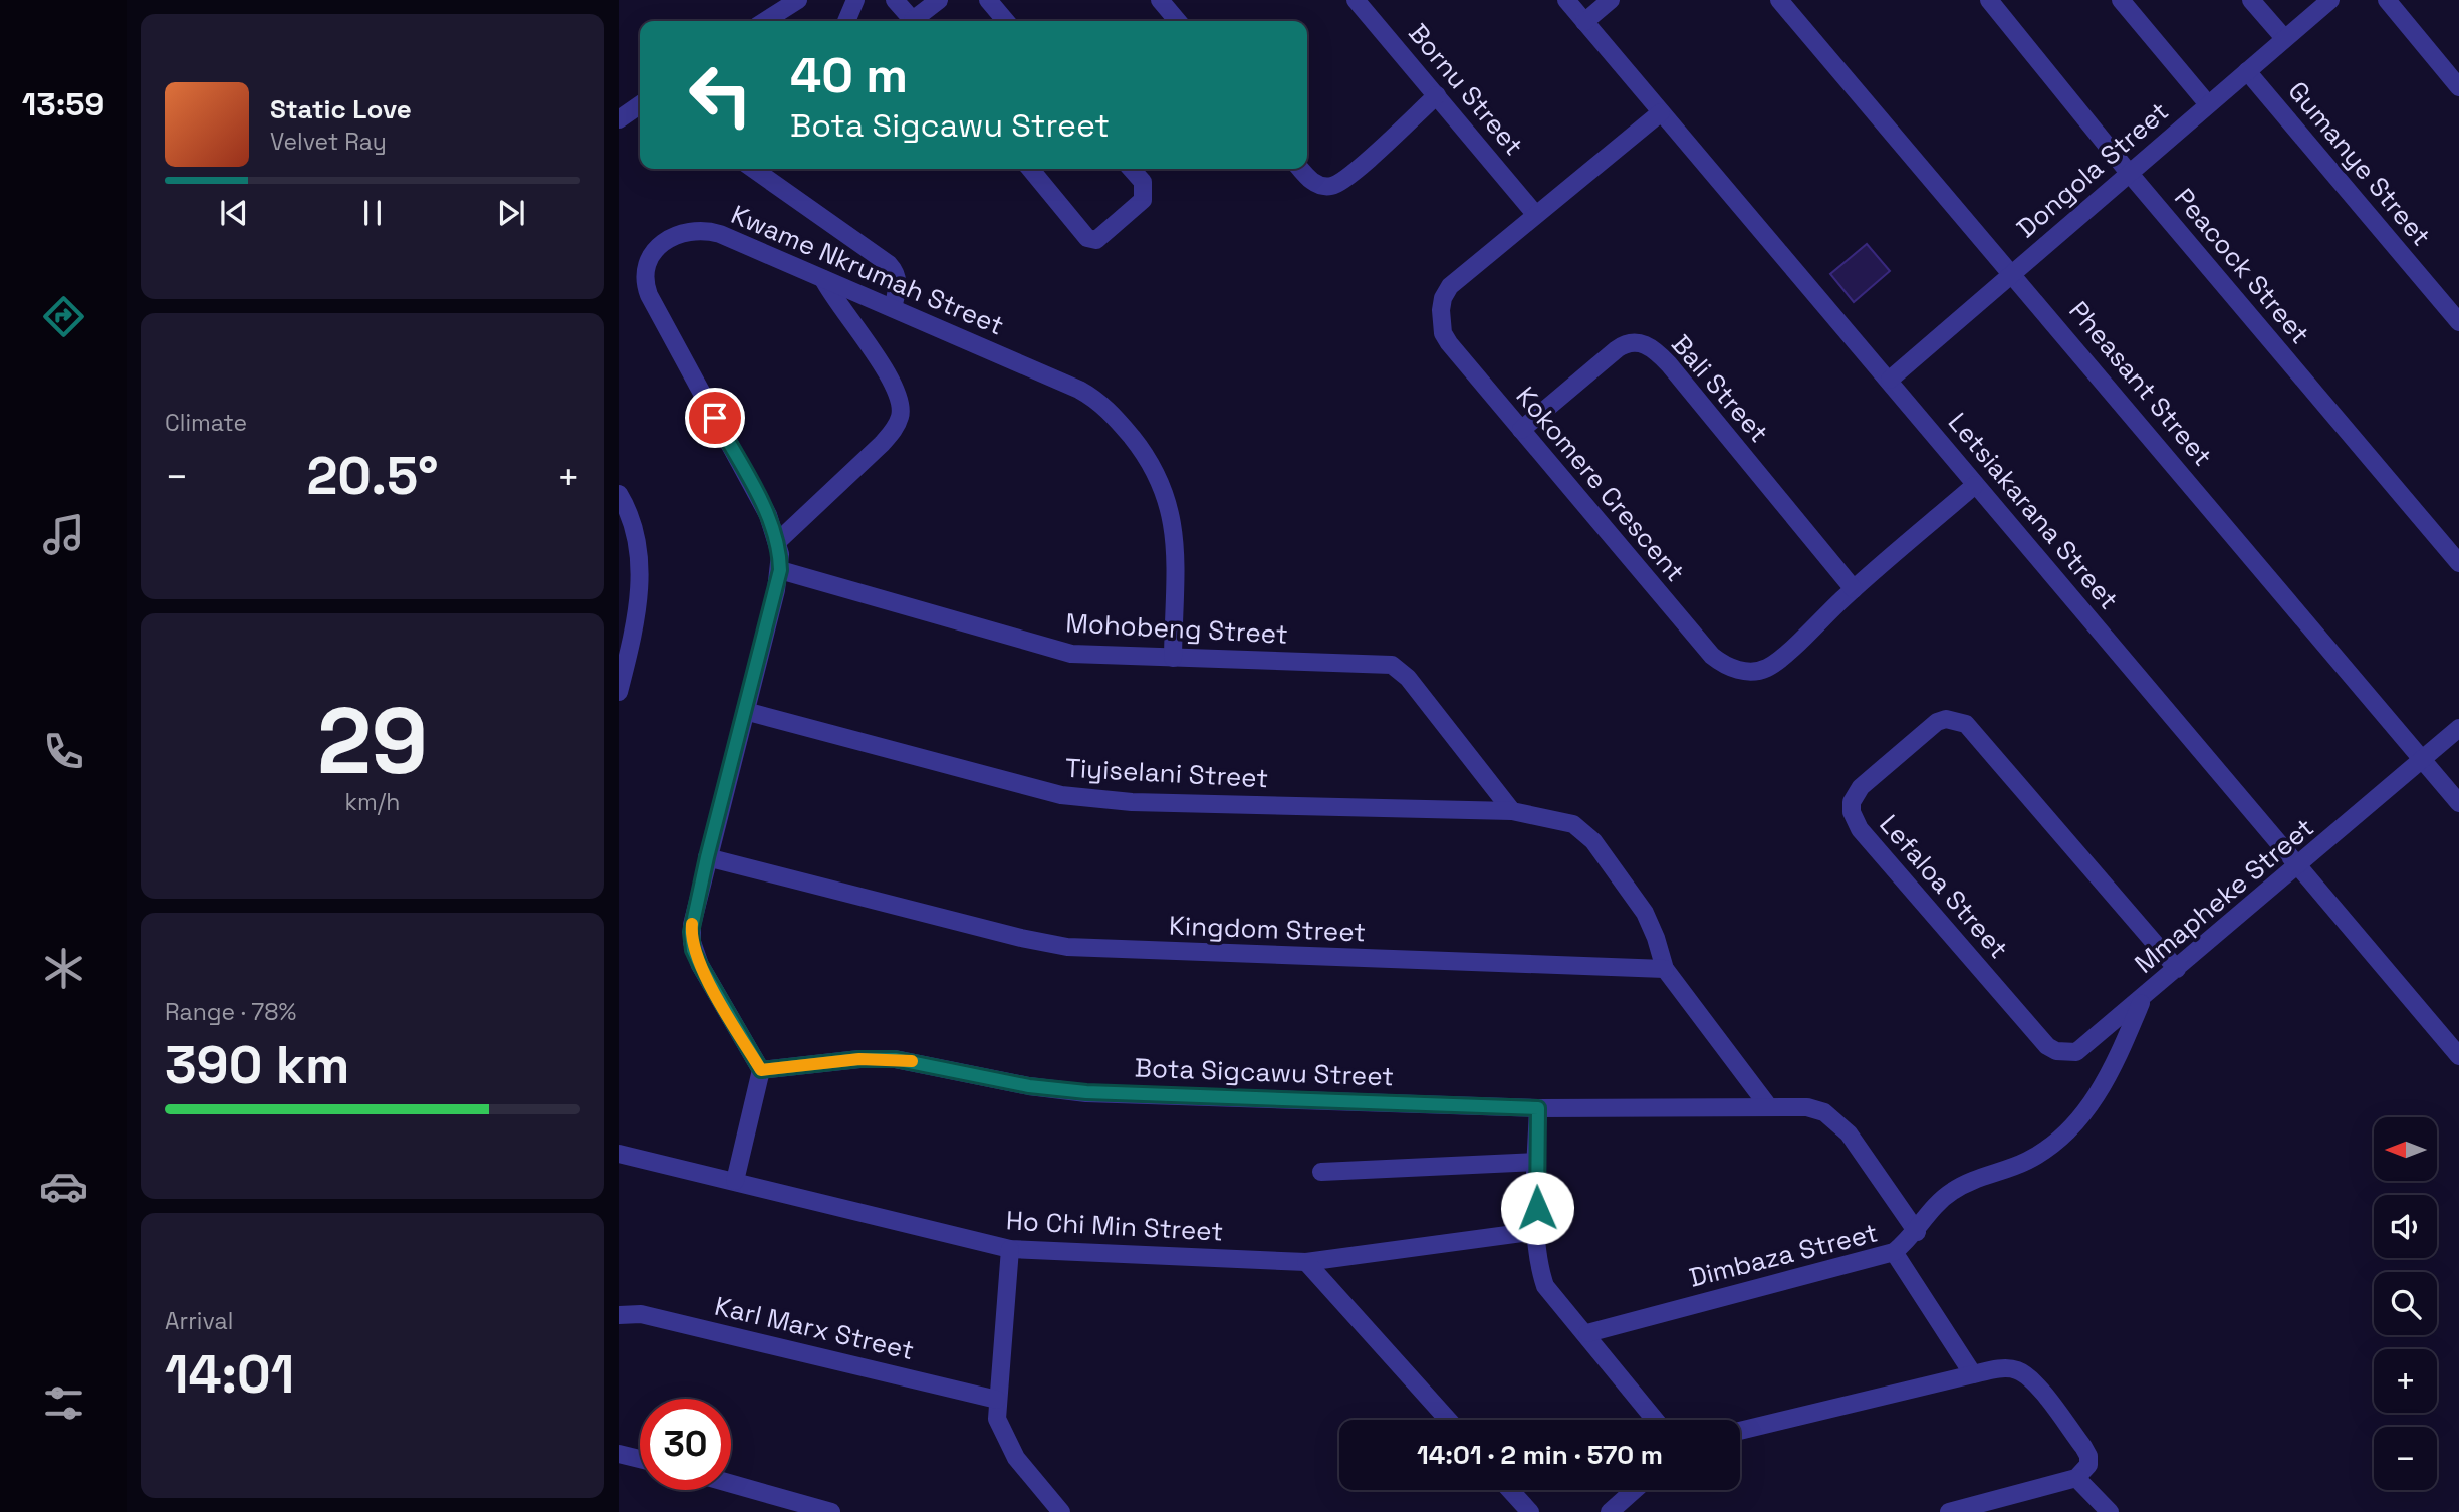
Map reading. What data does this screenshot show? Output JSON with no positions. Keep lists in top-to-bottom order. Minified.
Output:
{"streets":{"street":["Bornu Street","Gumanye Street","Dongola Street","Peacock Street","Kwame Nkrumah Street","Pheasant Street","Bali Street","Kokomere Crescent","Letsiakarana Street","Mohobeng Street","Tiyiselani Street","Lefaloa Street","Mmapheke Street","Kingdom Street","Bota Sigcawu Street","Ho Chi Min Street","Dimbaza Street","Karl Marx Street"]},"crossings":[["Bornu Street","Kokomere Crescent"],["Gumanye Street","Dongola Street"],["Dongola Street","Peacock Street"],["Dongola Street","Pheasant Street"],["Dongola Street","Letsiakarana Street"],["Kwame Nkrumah Street","Mohobeng Street"],["Kwame Nkrumah Street","Tiyiselani Street"],["Kwame Nkrumah Street","Kingdom Street"],["Kwame Nkrumah Street","Bota Sigcawu Street"],["Pheasant Street","Mmapheke Street"],["Bali Street","Kokomere Crescent"],["Kokomere Crescent","Letsiakarana Street"],["Letsiakarana Street","Mmapheke Street"],["Mohobeng Street","Tiyiselani Street"],["Tiyiselani Street","Kingdom Street"],["Lefaloa Street","Mmapheke Street"],["Mmapheke Street","Bota Sigcawu Street"],["Mmapheke Street","Dimbaza Street"]],"north":"left","page":{"tabs":"13:59","turn":["40 m","Bota Sigcawu Street"],"song":["Static Love","Velvet Ray"],"tile":["Climate",["29","km/h"],["Range · 78%","390 km"],["Arrival","14:01"]],"heat":["−","20.5°","+"],"map_buttons":["+","−"],"limit":"30","trip":"14:01 · 2 min · 570 m"}}
